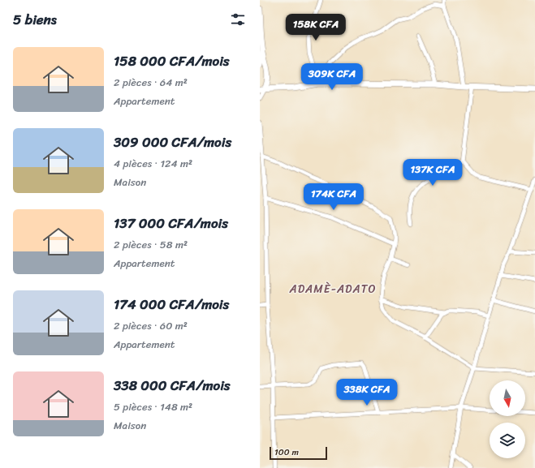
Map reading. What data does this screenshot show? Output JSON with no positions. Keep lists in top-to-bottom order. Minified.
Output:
{"districts":["ADAMÈ-ADATO"],"scale_bar":"100 m","north":"bottom","page":{"heading":"5 biens","price":["158K CFA","309K CFA","137K CFA","174K CFA","338K CFA"],"list":[{"name":"158 000 CFA/mois","note":"2 pièces · 64 m² · Appartement"},{"name":"309 000 CFA/mois","note":"4 pièces · 124 m² · Maison"},{"name":"137 000 CFA/mois","note":"2 pièces · 58 m² · Appartement"},{"name":"174 000 CFA/mois","note":"2 pièces · 60 m² · Appartement"},{"name":"338 000 CFA/mois","note":"5 pièces · 148 m² · Maison"}],"scale":"100 m"}}
